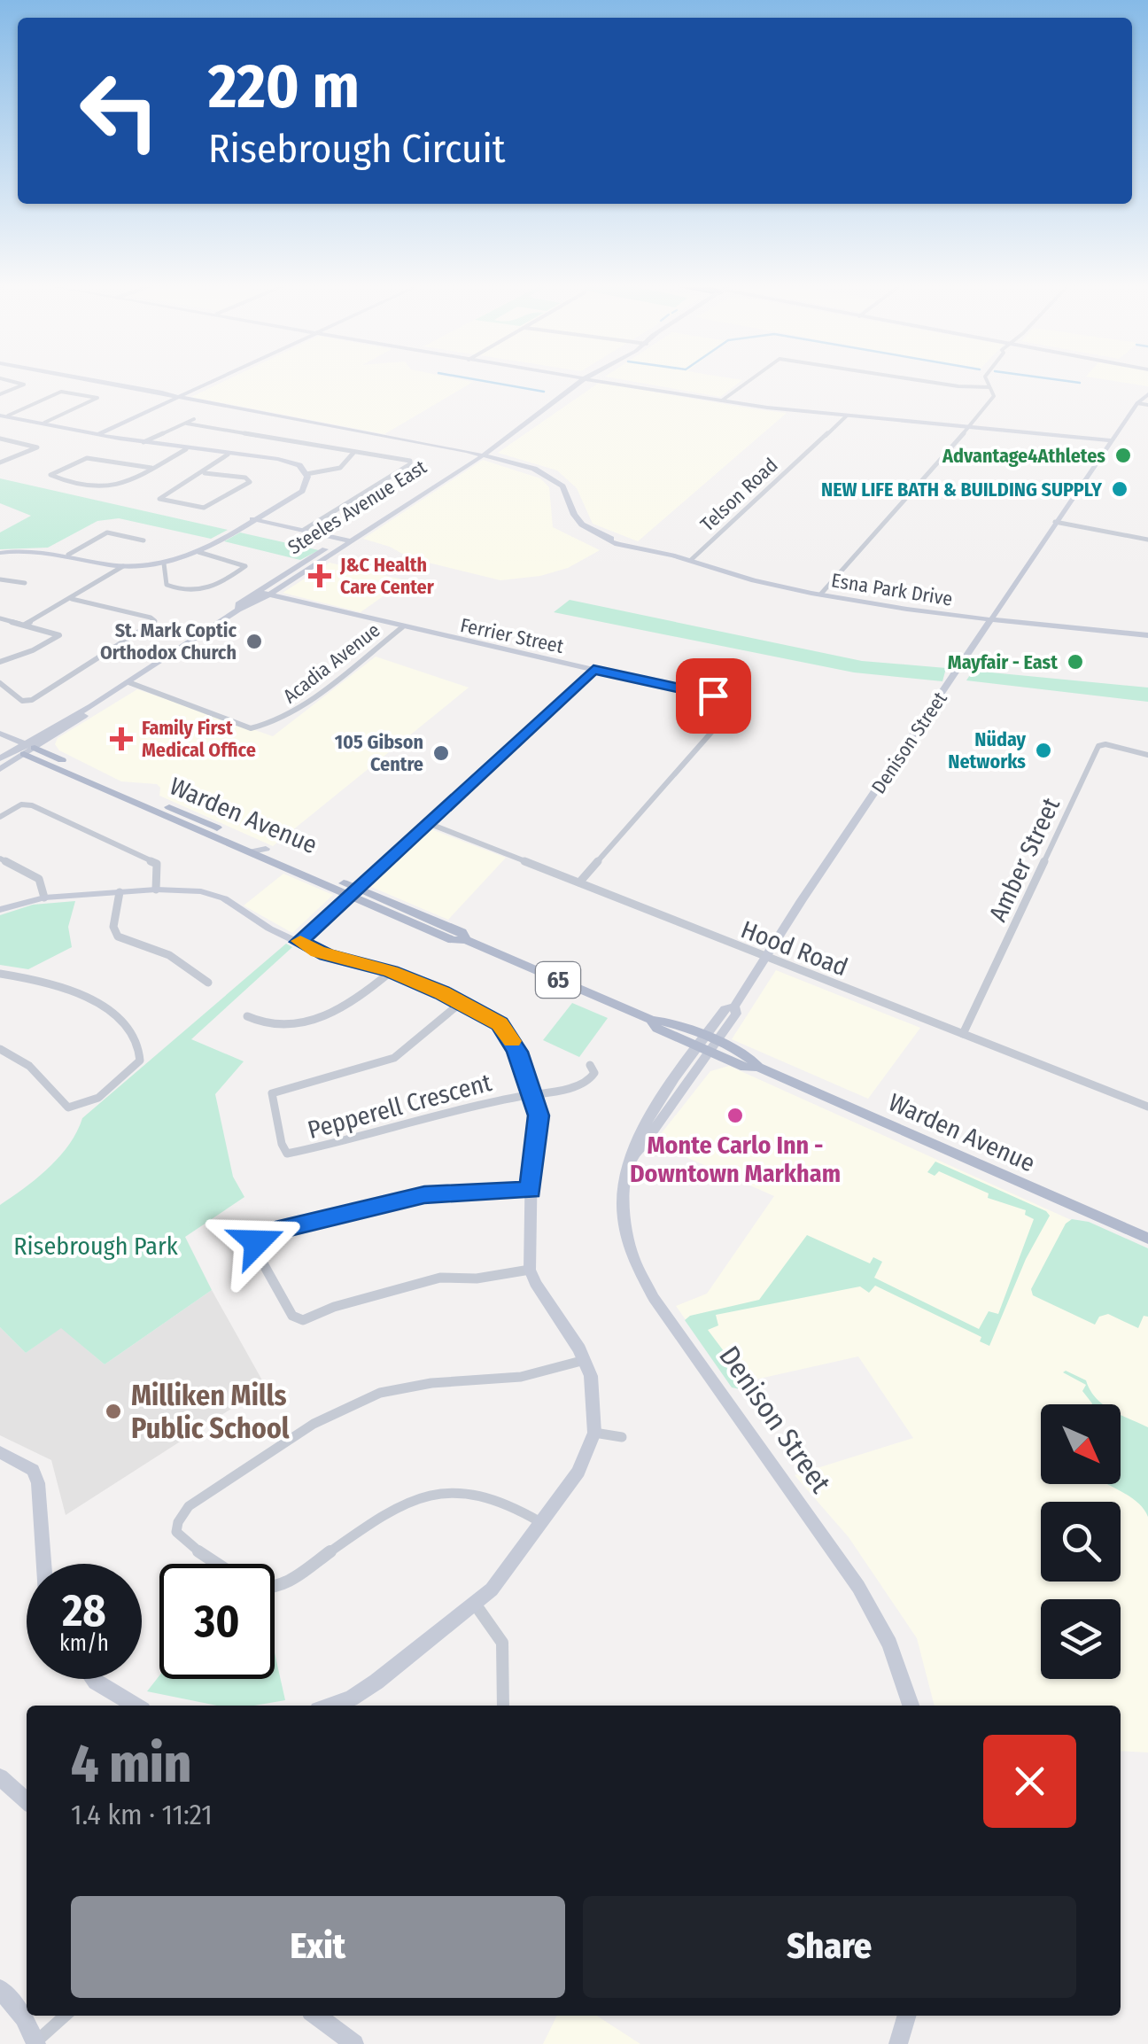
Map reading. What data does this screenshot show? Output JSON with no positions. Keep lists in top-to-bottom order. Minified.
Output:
{"streets":{"main road":["Warden Avenue","65"],"street":["Telson Road","Steeles Avenue East","Esna Park Drive","Ferrier Street","Acadia Avenue","Denison Street","Amber Street","Hood Road","Pepperell Crescent"]},"crossings":[["Telson Road","Esna Park Drive"],["Steeles Avenue East","Esna Park Drive"],["Steeles Avenue East","Ferrier Street"],["Steeles Avenue East","Acadia Avenue"],["Steeles Avenue East","Warden Avenue"],["Esna Park Drive","Denison Street"],["Ferrier Street","Acadia Avenue"],["Ferrier Street","Hood Road"],["Denison Street","Warden Avenue"],["Denison Street","Hood Road"],["Amber Street","Hood Road"]],"parks":["Risebrough Park"],"places":{"other":["Advantage4Athletes","NEW LIFE BATH & BUILDING SUPPLY","St. Mark Coptic Orthodox Church","Mayfair - East","Nüday Networks","105 Gibson Centre","Monte Carlo Inn - Downtown Markham","Milliken Mills Public School"],"health":["J&C Health Care Center","Family First Medical Office"]},"north":"bottom right","page":{"turn":["220 m","Risebrough Circuit"],"speed":"28 km/h","limit":"30","heading":["4 min","1.4 km · 11:21"],"buttons":["Exit","Share"]}}
